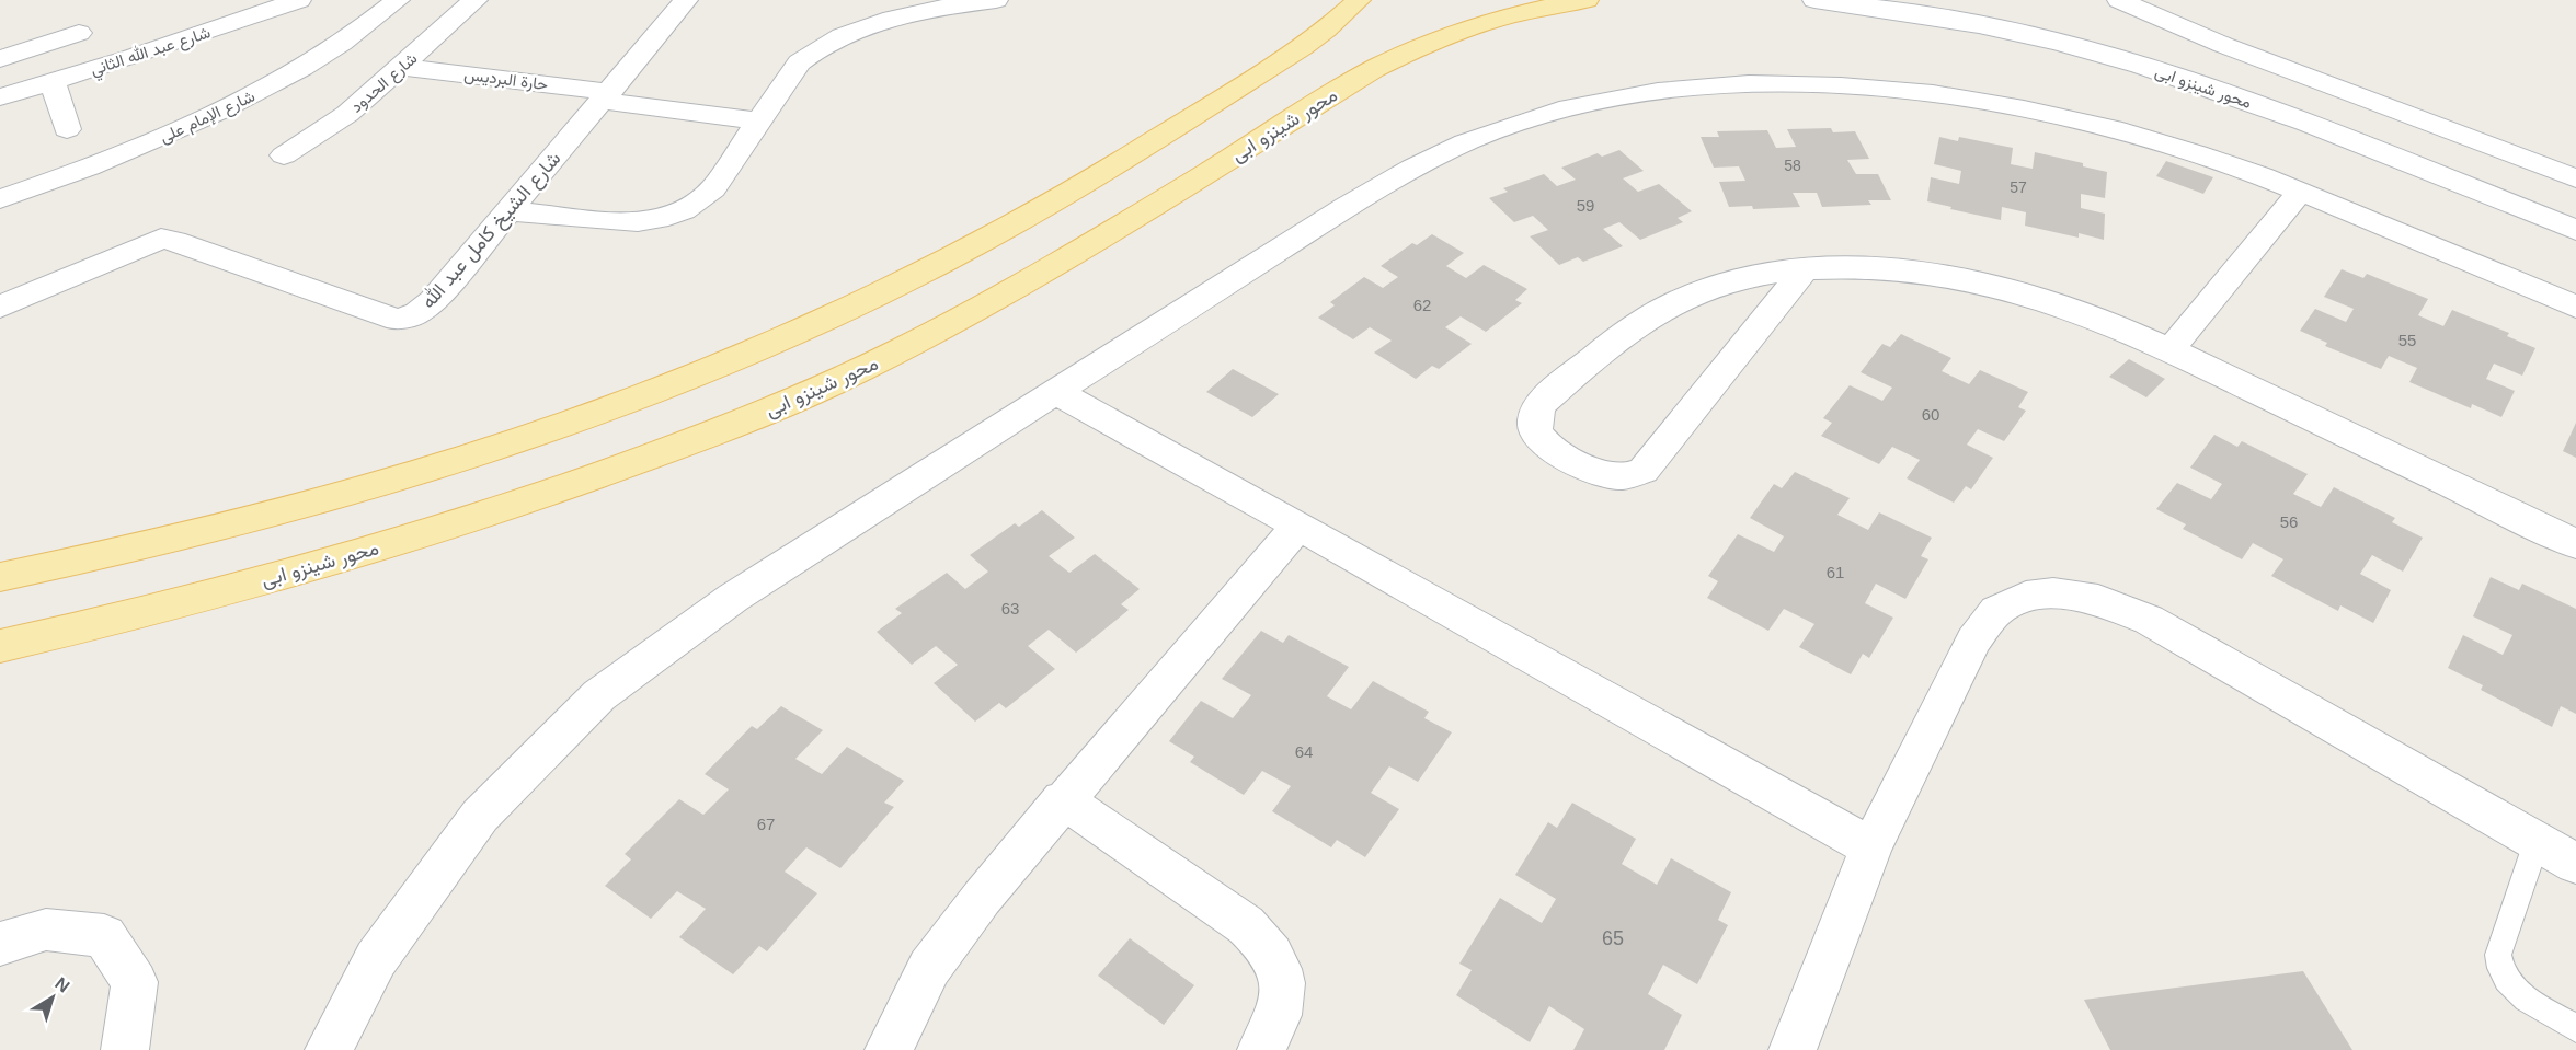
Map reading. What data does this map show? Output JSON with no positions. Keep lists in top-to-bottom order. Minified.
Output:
{"streets":{"main road":["محور شينزو ابى"],"street":["شارع عبد الله الثاني","حارة البرديس","شارع الحدود","شارع الإمام على","شارع الشيخ كامل عبد الله"]},"crossings":[["حارة البرديس","شارع الحدود"],["حارة البرديس","شارع الشيخ كامل عبد الله"]],"house_numbers":["58","57","59","62","55","60","56","61","63","64","67","65"],"north":"top right"}
